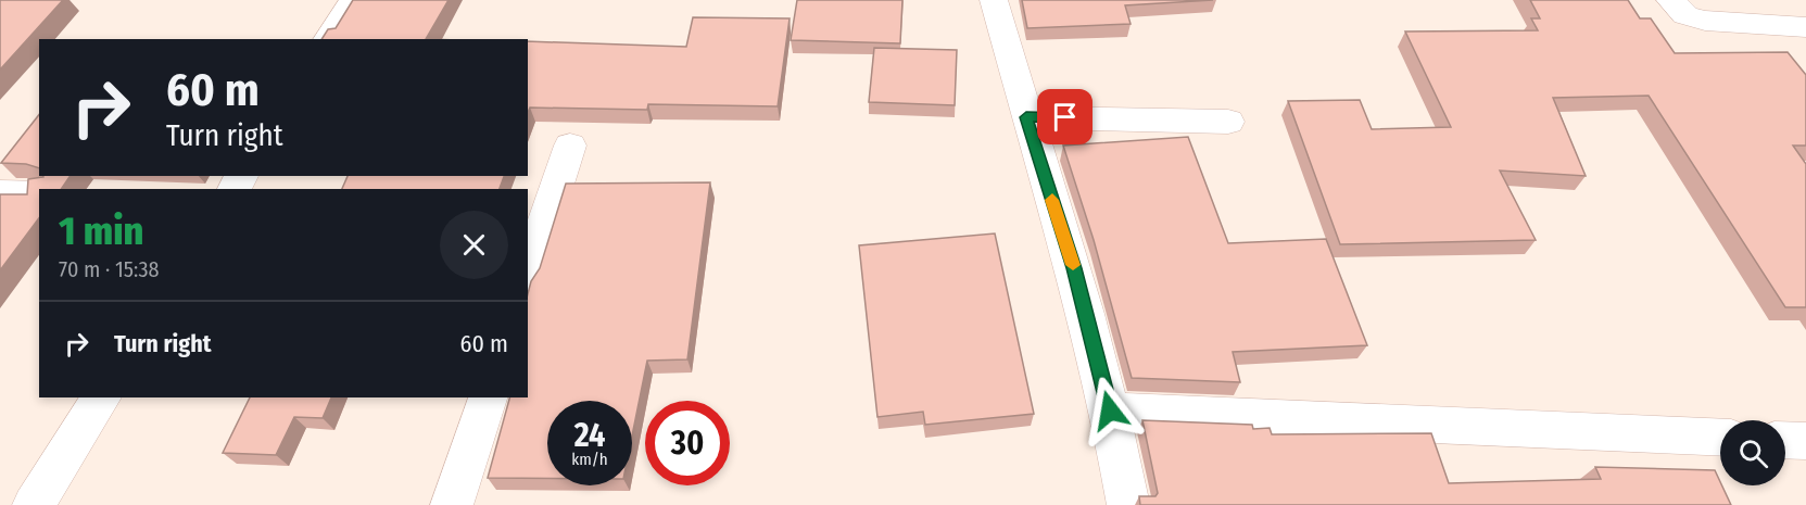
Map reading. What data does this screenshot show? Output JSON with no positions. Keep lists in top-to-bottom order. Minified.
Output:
{"page":{"turn":["60 m","Turn right"],"heading":["1 min","70 m · 15:38"],"list":[{"name":"Turn right","value":"60 m"}],"speed":"24 km/h","limit":"30"}}
